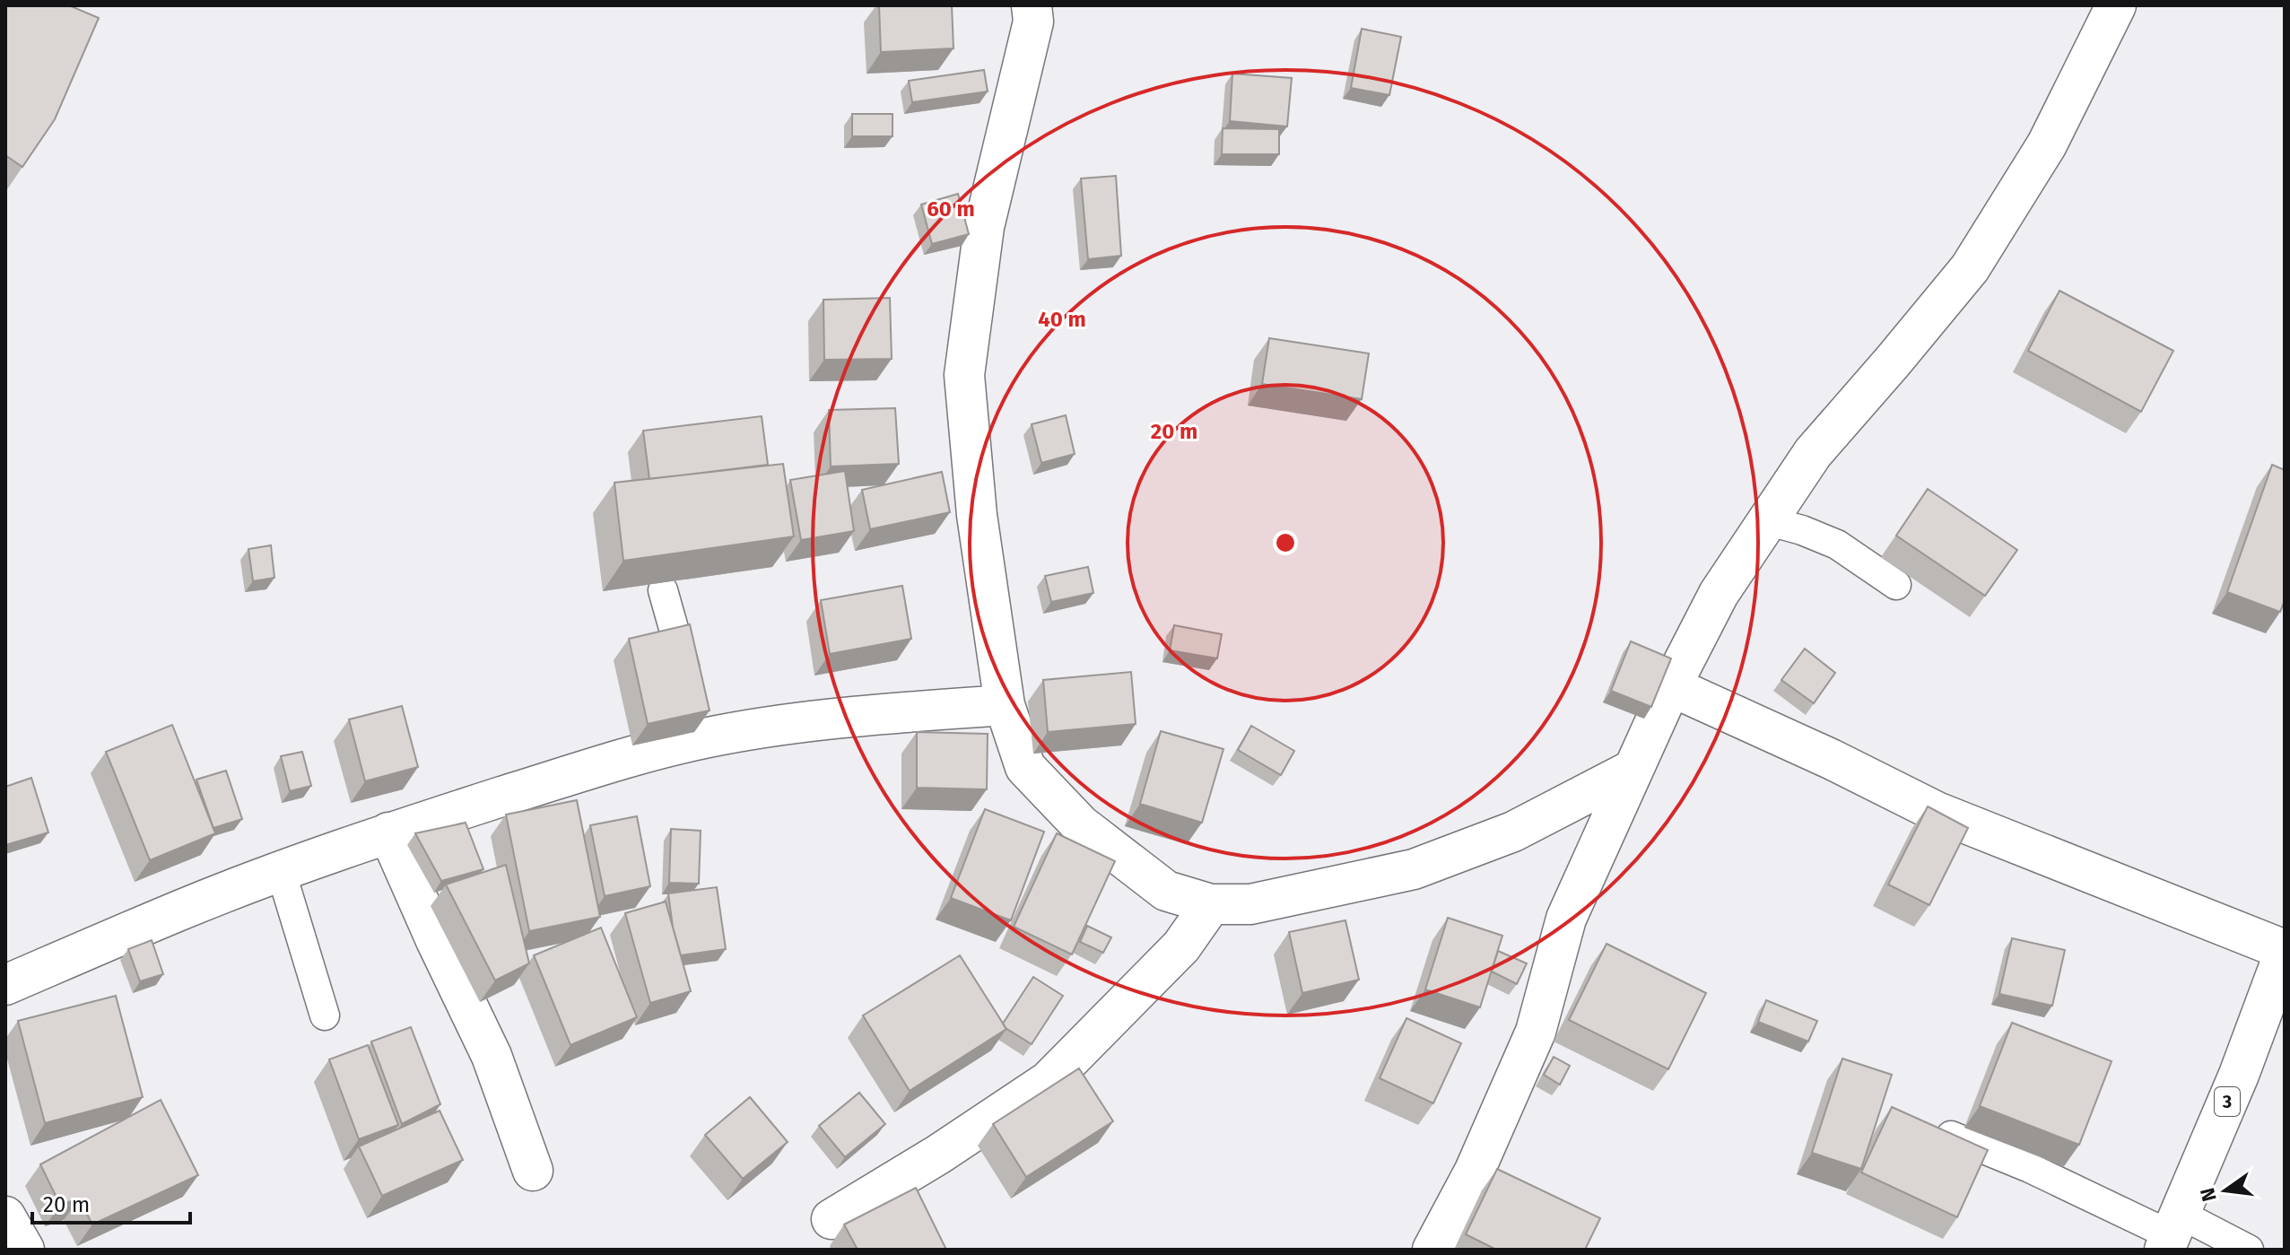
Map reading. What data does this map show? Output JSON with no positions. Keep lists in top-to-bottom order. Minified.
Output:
{"streets":{"main road":["3"]},"scale_bar":"20 m","north":"left","rings":["60 m","40 m","20 m"]}
